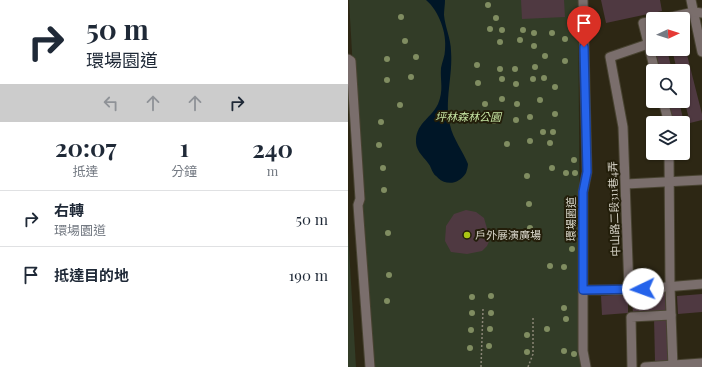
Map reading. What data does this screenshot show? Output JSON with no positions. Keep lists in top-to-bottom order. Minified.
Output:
{"streets":{"street":["中山路二段311巷4弄","環場園道"]},"parks":["坪林森林公園"],"places":["戶外展演廣場"],"north":"right","page":{"turn":["50 m","環場園道"],"eta":["20:07","抵達","1","分鐘","240","m"],"list":[{"name":"右轉","note":"環場園道","value":"50 m"},{"name":"抵達目的地","value":"190 m"}]}}
